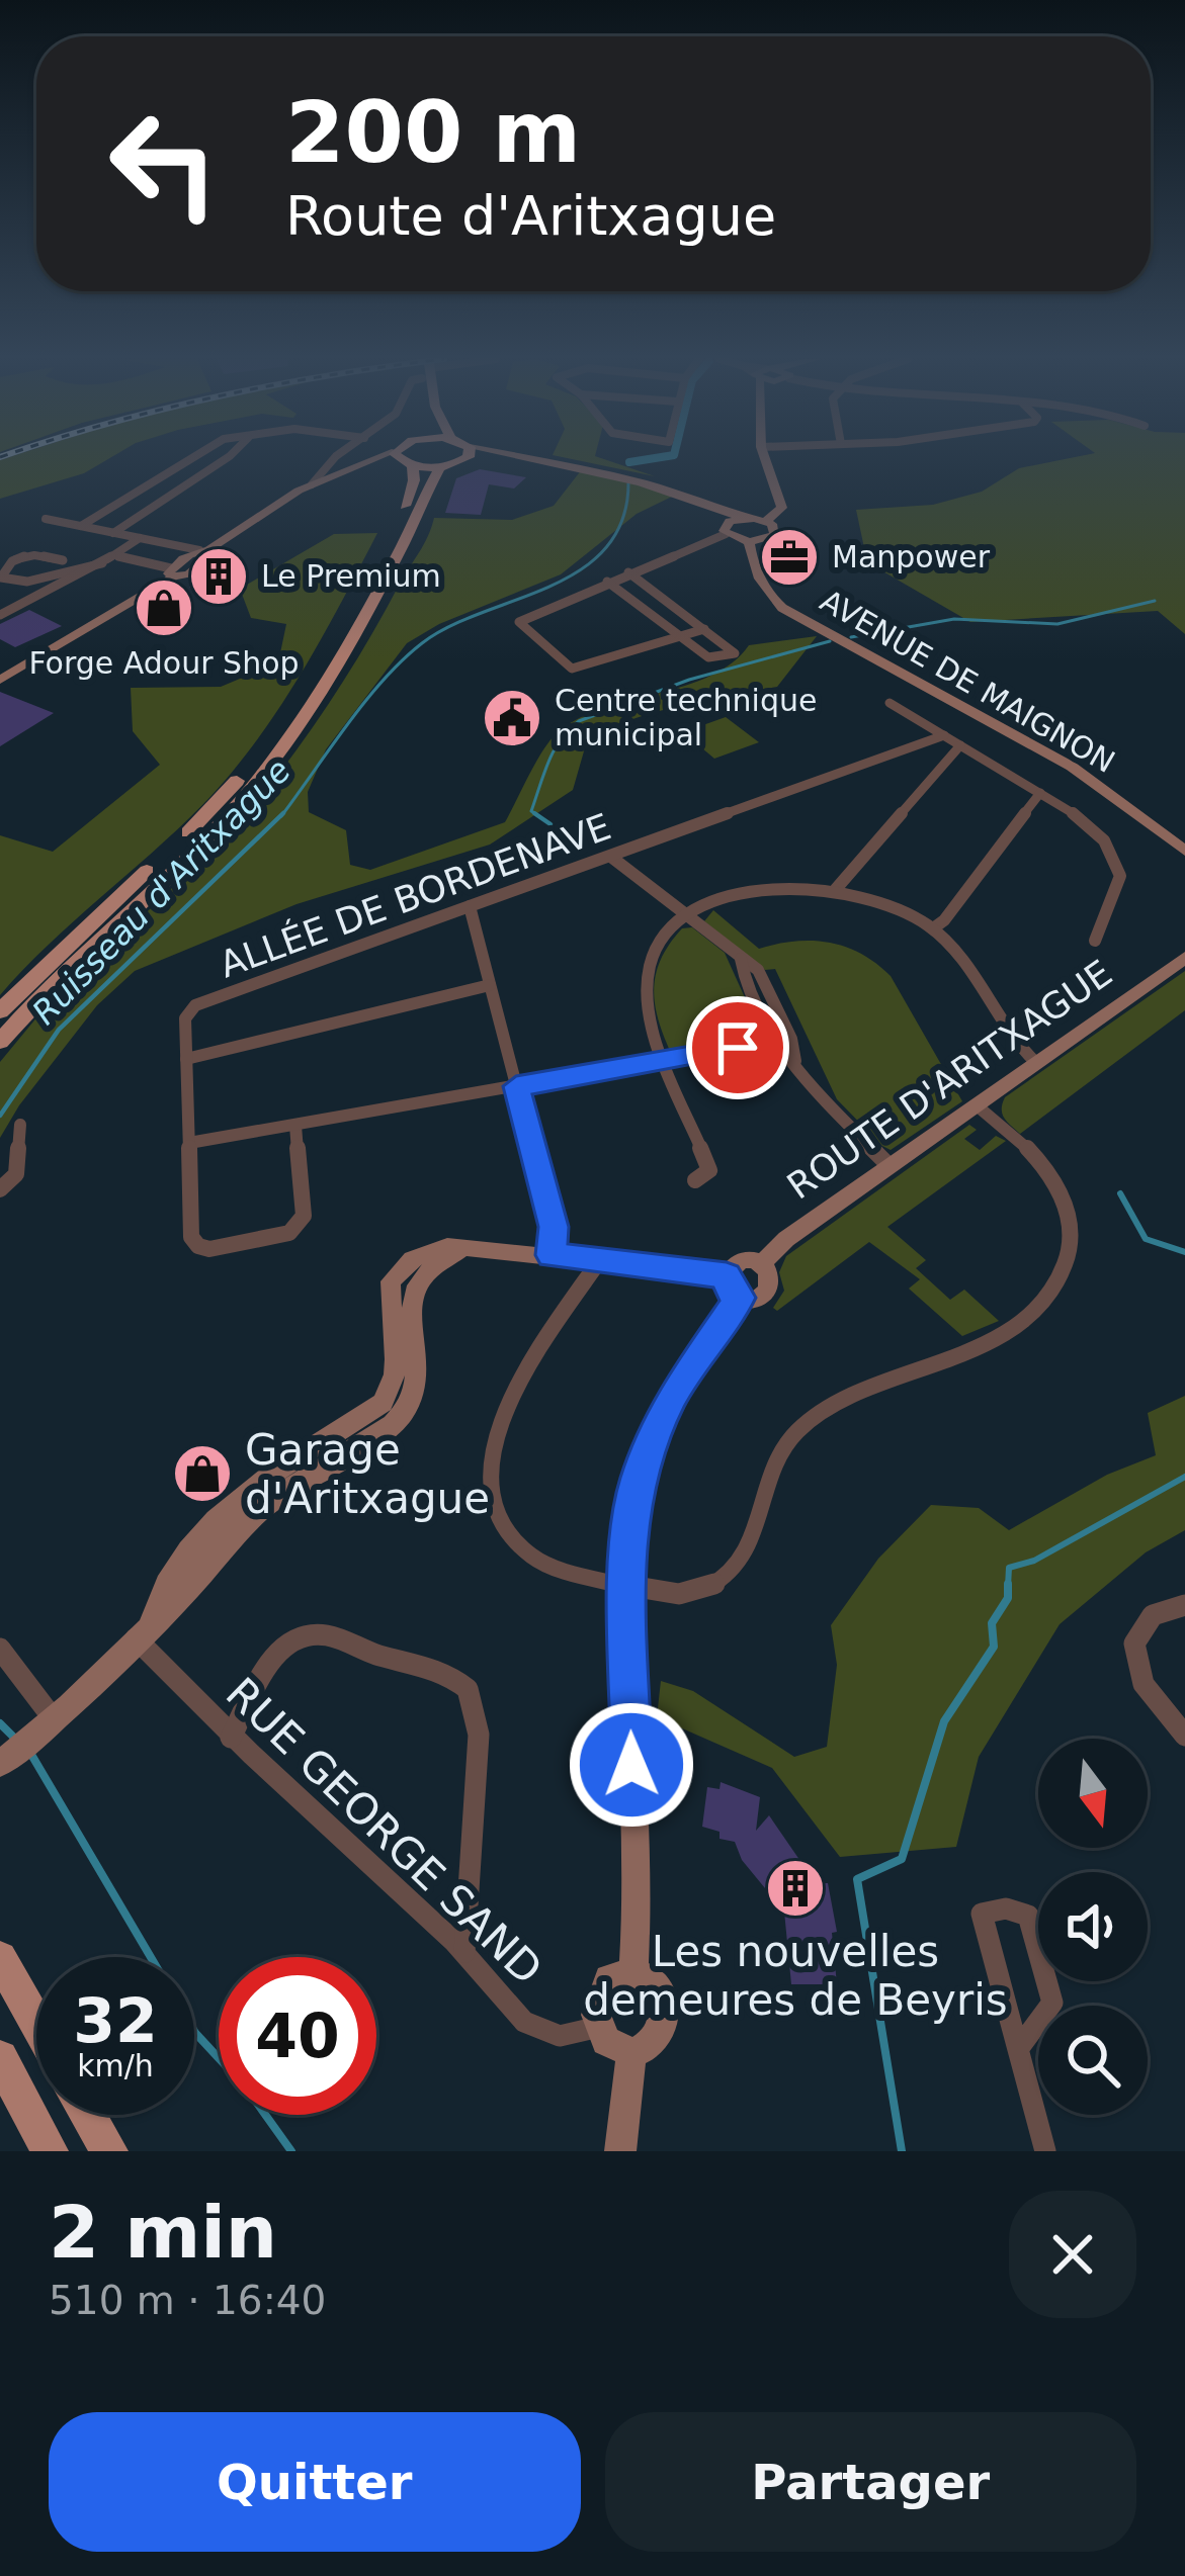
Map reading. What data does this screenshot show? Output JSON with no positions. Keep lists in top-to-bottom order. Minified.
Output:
{"streets":{"street":["AVENUE DE MAIGNON","ALLÉE DE BORDENAVE","ROUTE D'ARITXAGUE","RUE GEORGE SAND"]},"water":["Ruisseau d'Aritxague"],"places":{"office":["Manpower"],"building":["Le Premium","Les nouvelles demeures de Beyris"],"shop":["Forge Adour Shop","Garage d'Aritxague"],"public building":["Centre technique municipal"]},"north":"bottom","page":{"turn":["200 m","Route d'Aritxague"],"speed":"32 km/h","limit":"40","heading":["2 min","510 m · 16:40"],"buttons":["Quitter","Partager"]}}
